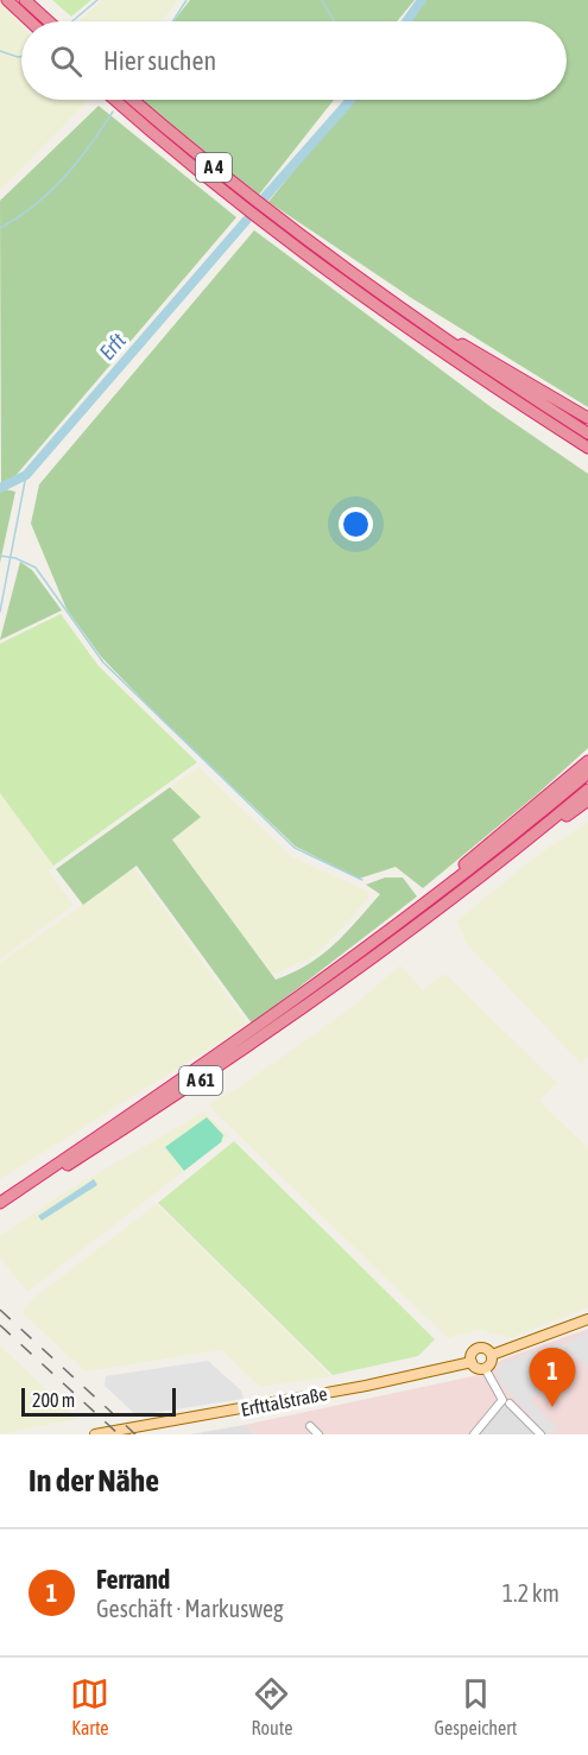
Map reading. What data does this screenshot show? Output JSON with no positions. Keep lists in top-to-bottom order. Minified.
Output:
{"streets":{"highway":["A 4","A 61"],"main road":["Erfttalstraße"]},"water":["Erft"],"scale_bar":"200 m","page":{"search":"Hier suchen","pins":"1","scale":"200 m","heading":"In der Nähe","list":[{"mark":"1","name":"Ferrand","note":"Geschäft · Markusweg","value":"1.2 km"}],"nav":["Karte","Route","Gespeichert"]}}
